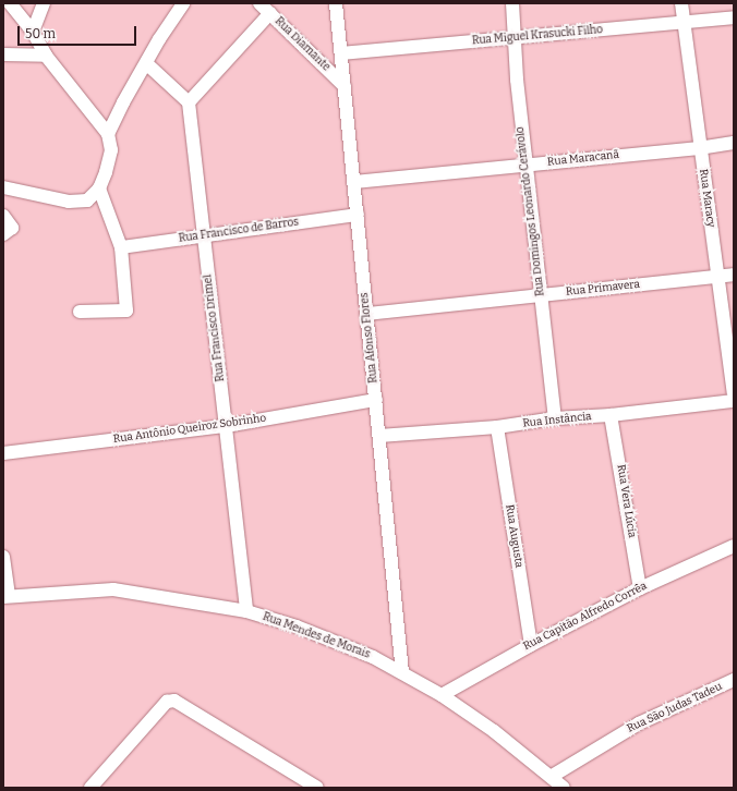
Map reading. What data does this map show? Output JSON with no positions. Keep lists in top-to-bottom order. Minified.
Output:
{"streets":{"street":["Rua Miguel Krasucki Filho","Rua Diamante","Rua Maracanã","Rua Maracy","Rua Domingos Leonardo Cerávolo","Rua Francisco de Barros","Rua Primavera","Rua Francisco Drimel","Rua Afonso Flores","Rua Instância","Rua Antônio Queiroz Sobrinho","Rua Vera Lúcia","Rua Augusta","Rua Capitão Alfredo Corrêa","Rua Mendes de Morais","Rua São Judas Tadeu"]},"crossings":[["Rua Miguel Krasucki Filho","Rua Maracy"],["Rua Miguel Krasucki Filho","Rua Domingos Leonardo Cerávolo"],["Rua Miguel Krasucki Filho","Rua Afonso Flores"],["Rua Diamante","Rua Afonso Flores"],["Rua Maracanã","Rua Maracy"],["Rua Maracanã","Rua Domingos Leonardo Cerávolo"],["Rua Maracanã","Rua Afonso Flores"],["Rua Maracy","Rua Primavera"],["Rua Domingos Leonardo Cerávolo","Rua Primavera"],["Rua Domingos Leonardo Cerávolo","Rua Instância"],["Rua Francisco de Barros","Rua Francisco Drimel"],["Rua Francisco de Barros","Rua Afonso Flores"],["Rua Primavera","Rua Afonso Flores"],["Rua Francisco Drimel","Rua Antônio Queiroz Sobrinho"],["Rua Francisco Drimel","Rua Mendes de Morais"],["Rua Afonso Flores","Rua Instância"],["Rua Afonso Flores","Rua Antônio Queiroz Sobrinho"],["Rua Afonso Flores","Rua Mendes de Morais"],["Rua Instância","Rua Vera Lúcia"],["Rua Instância","Rua Augusta"],["Rua Vera Lúcia","Rua Capitão Alfredo Corrêa"],["Rua Augusta","Rua Capitão Alfredo Corrêa"],["Rua Capitão Alfredo Corrêa","Rua Mendes de Morais"],["Rua Mendes de Morais","Rua São Judas Tadeu"]],"scale_bar":"50 m"}
